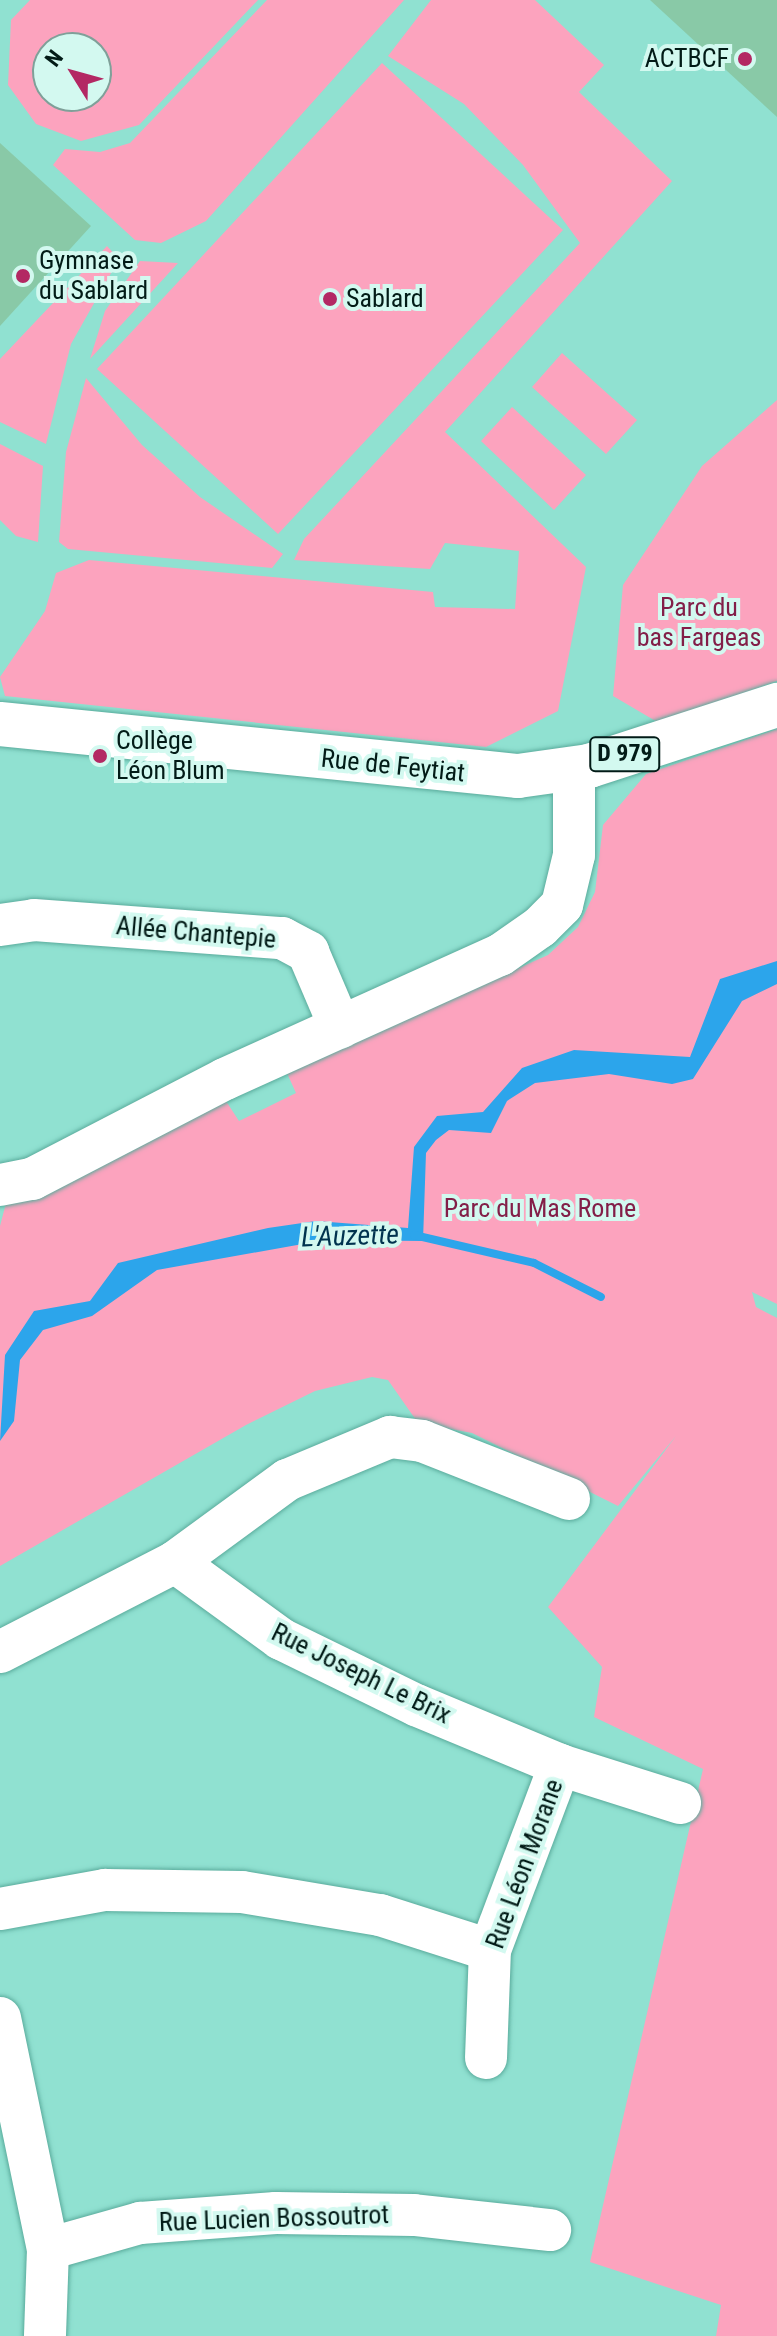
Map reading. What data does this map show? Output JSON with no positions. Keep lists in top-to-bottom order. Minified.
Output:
{"streets":{"main road":["D 979","Rue de Feytiat"],"street":["Allée Chantepie","Rue Joseph Le Brix","Rue Léon Morane","Rue Lucien Bossoutrot"]},"crossings":[["Rue Joseph Le Brix","Rue Léon Morane"]],"water":["L'Auzette"],"parks":["Parc du bas Fargeas","Parc du Mas Rome"],"places":["ACTBCF","Gymnase du Sablard","Sablard","Collège Léon Blum"],"north":"top left"}
